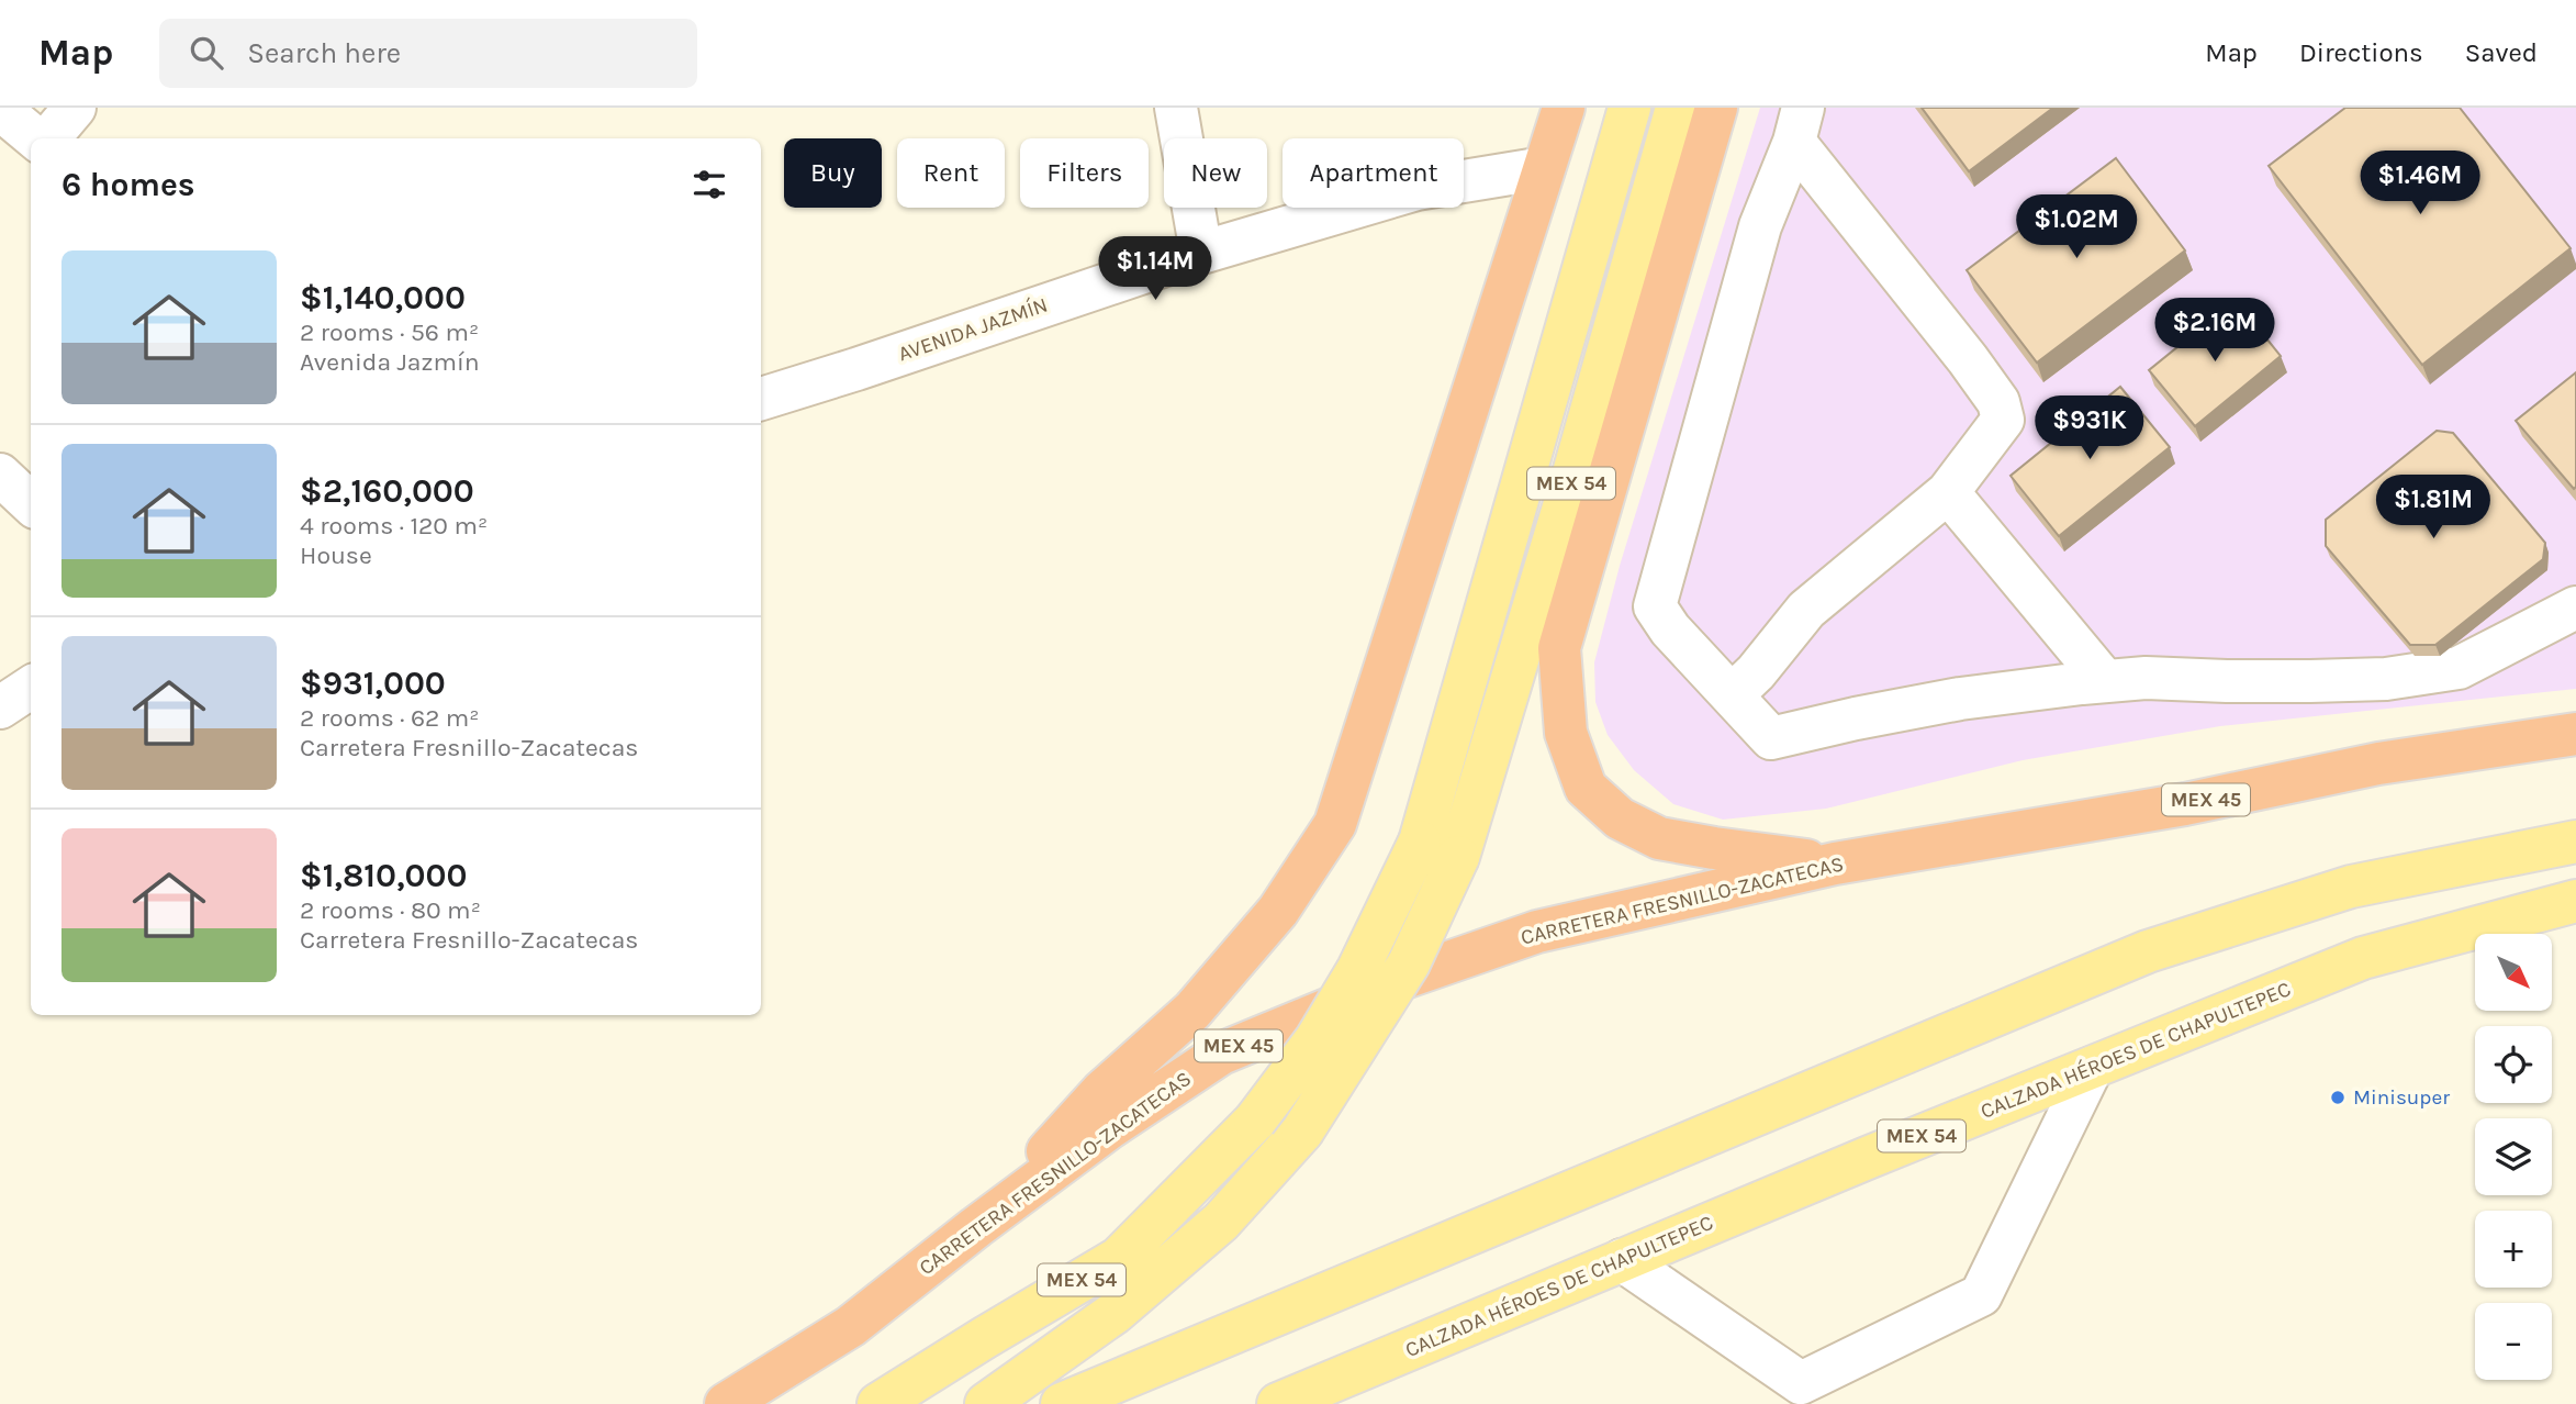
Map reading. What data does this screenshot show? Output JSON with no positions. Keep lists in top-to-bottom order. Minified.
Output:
{"streets":{"highway":["MEX 45","CARRETERA FRESNILLO-ZACATECAS"],"main road":["MEX 54","CALZADA HÉROES DE CHAPULTEPEC"],"street":["AVENIDA JAZMÍN"]},"places":["Minisuper"],"north":"bottom right","page":{"header":"Map","search":"Search here","nav":["Map","Directions","Saved"],"chip":["Buy","Rent","Filters","New","Apartment"],"heading":"6 homes","price":["$1.46M","$1.02M","$1.14M","$2.16M","$931K","$1.81M"],"list":[{"name":"$1,140,000","note":"2 rooms · 56 m² · Avenida Jazmín"},{"name":"$2,160,000","note":"4 rooms · 120 m² · House"},{"name":"$931,000","note":"2 rooms · 62 m² · Carretera Fresnillo-Zacatecas"},{"name":"$1,810,000","note":"2 rooms · 80 m² · Carretera Fresnillo-Zacatecas"}],"map_buttons":["+","−"]}}
